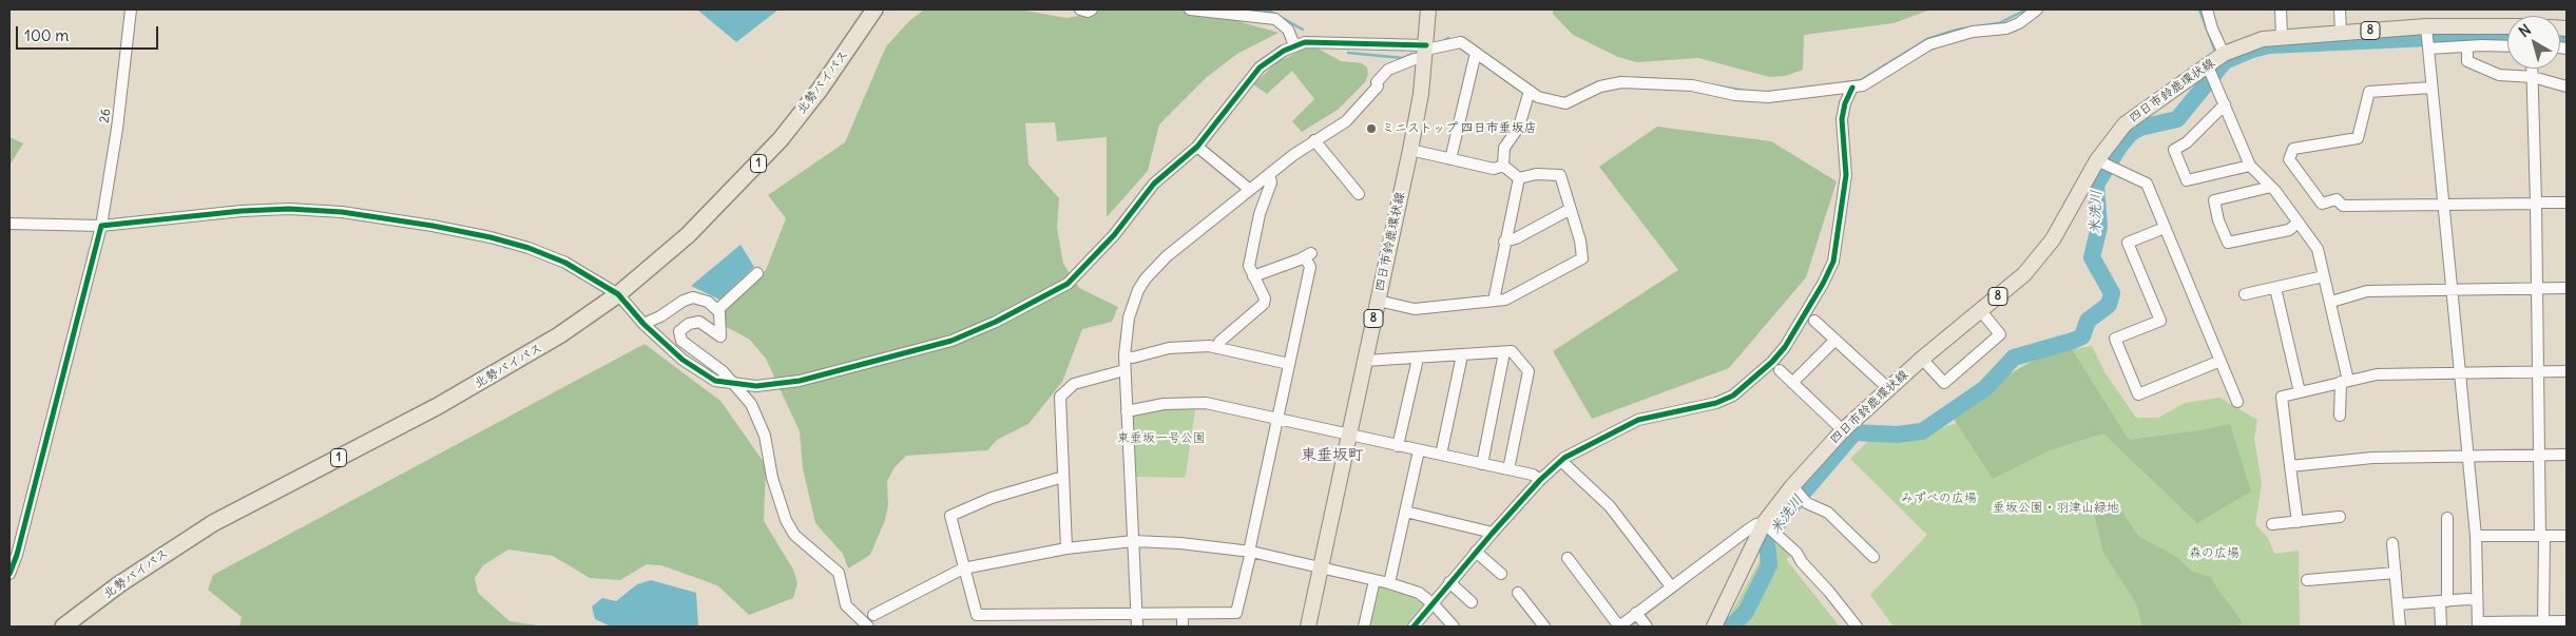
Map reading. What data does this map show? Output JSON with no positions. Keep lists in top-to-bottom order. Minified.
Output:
{"streets":{"highway":["北勢バイパス","1"],"main road":["8","四日市鈴鹿環状線"],"street":["26"]},"districts":["東垂坂町"],"water":["米洗川"],"parks":["東垂坂一号公園","みずべの広場","垂坂公園・羽津山緑地","森の広場"],"places":["ミニストップ 四日市垂坂店"],"scale_bar":"100 m","north":"top left"}
